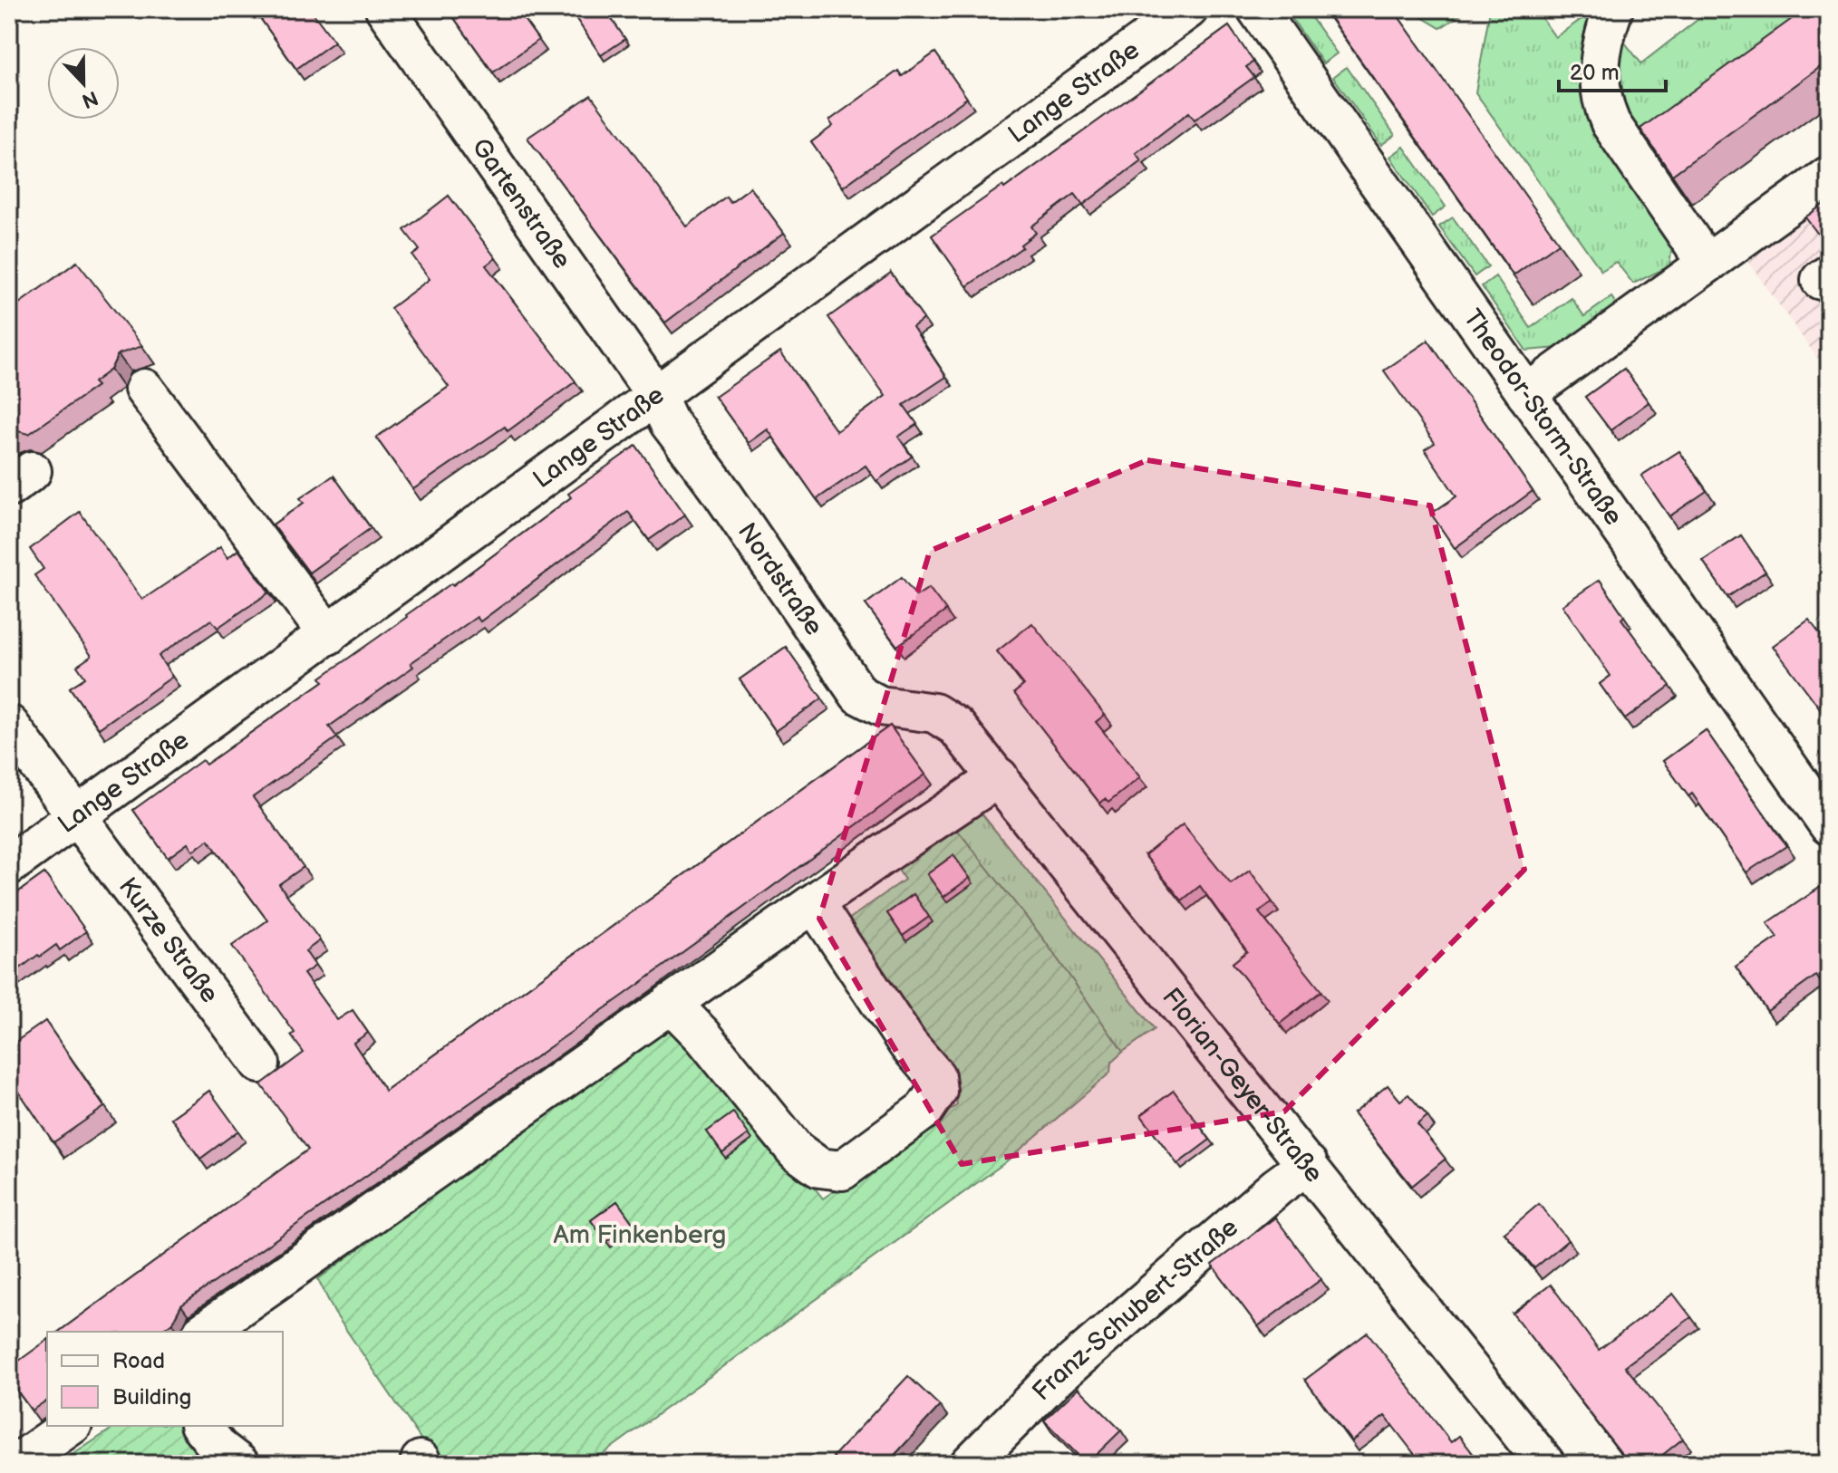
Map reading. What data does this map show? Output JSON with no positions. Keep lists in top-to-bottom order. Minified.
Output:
{"streets":{"street":["Lange Straße","Gartenstraße","Theodor-Storm-Straße","Nordstraße","Kurze Straße","Florian-Geyer-Straße","Franz-Schubert-Straße"]},"crossings":[["Lange Straße","Gartenstraße"],["Lange Straße","Nordstraße"],["Lange Straße","Kurze Straße"],["Gartenstraße","Nordstraße"],["Nordstraße","Florian-Geyer-Straße"],["Florian-Geyer-Straße","Franz-Schubert-Straße"]],"parks":["Am Finkenberg"],"legend":["Road","Building"],"scale_bar":"20 m","north":"bottom"}
